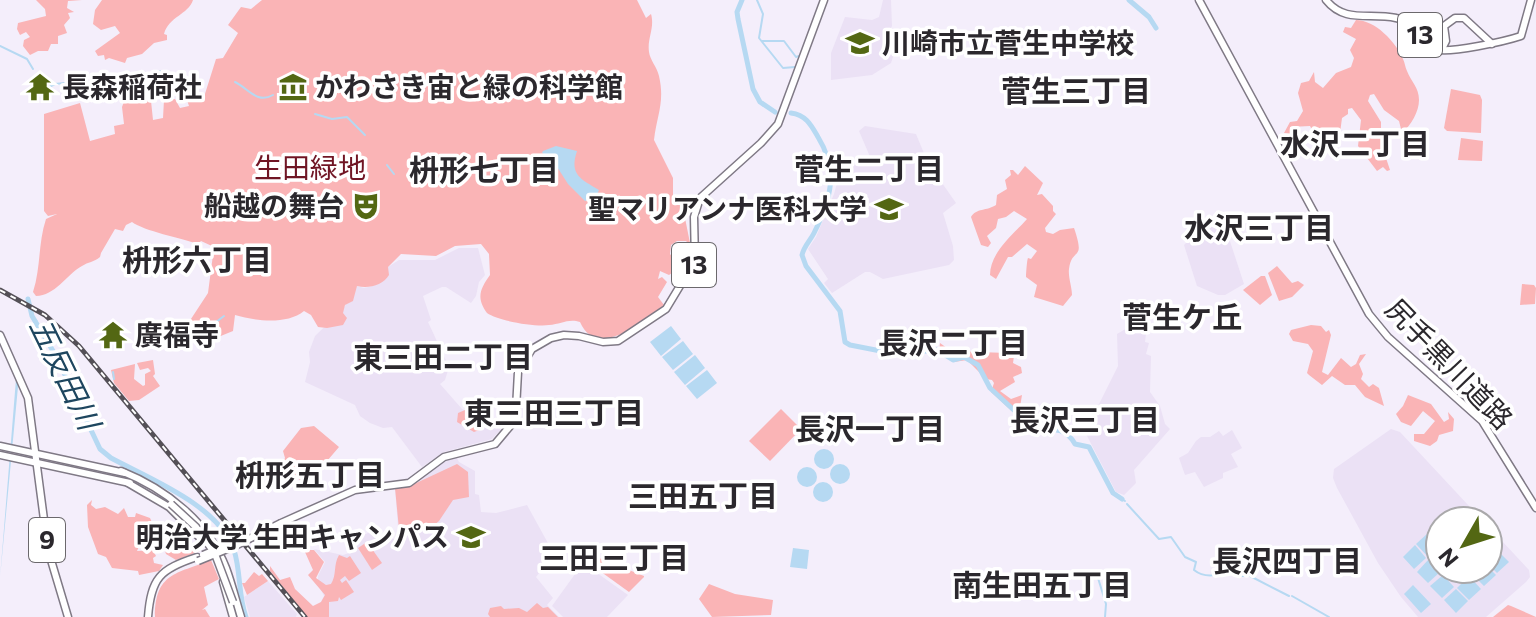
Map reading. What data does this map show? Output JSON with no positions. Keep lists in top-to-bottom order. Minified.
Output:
{"streets":{"main road":["13","尻手黒川道路","9"]},"districts":["菅生三丁目","水沢二丁目","菅生二丁目","枡形七丁目","水沢三丁目","枡形六丁目","菅生ケ丘","長沢二丁目","東三田二丁目","東三田三丁目","長沢三丁目","長沢一丁目","枡形五丁目","三田五丁目","三田三丁目","長沢四丁目","南生田五丁目"],"water":["五反田川"],"parks":["生田緑地"],"places":{"school or university":["川崎市立菅生中学校","聖マリアンナ医科大学","明治大学 生田キャンパス"],"temple":["長森稲荷社","廣福寺"],"museum":["かわさき宙と緑の科学館"],"theatre":["船越の舞台"]},"north":"bottom left"}
